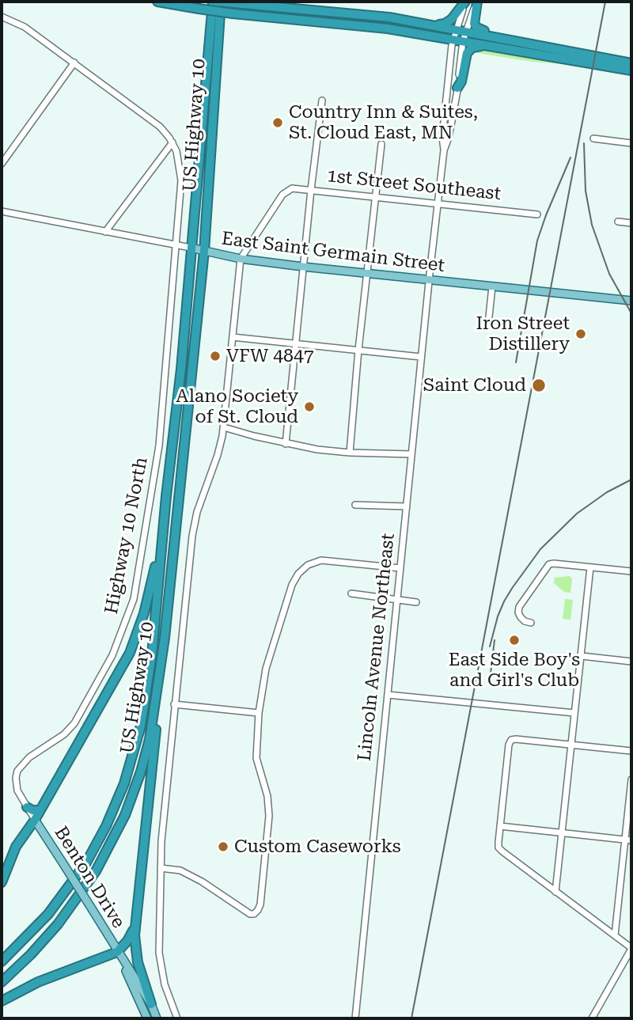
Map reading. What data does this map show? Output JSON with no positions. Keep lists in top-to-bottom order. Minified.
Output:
{"streets":{"highway":["US Highway 10"],"main road":["East Saint Germain Street","Benton Drive"],"street":["1st Street Southeast","Highway 10 North","Lincoln Avenue Northeast"]},"crossings":[["US Highway 10","East Saint Germain Street"],["1st Street Southeast","East Saint Germain Street"],["1st Street Southeast","Lincoln Avenue Northeast"],["East Saint Germain Street","Highway 10 North"],["East Saint Germain Street","Lincoln Avenue Northeast"],["Highway 10 North","Benton Drive"]],"places":["Country Inn & Suites, St. Cloud East, MN","Iron Street Distillery","VFW 4847","Saint Cloud","Alano Society of St. Cloud","East Side Boy's and Girl's Club","Custom Caseworks"]}
